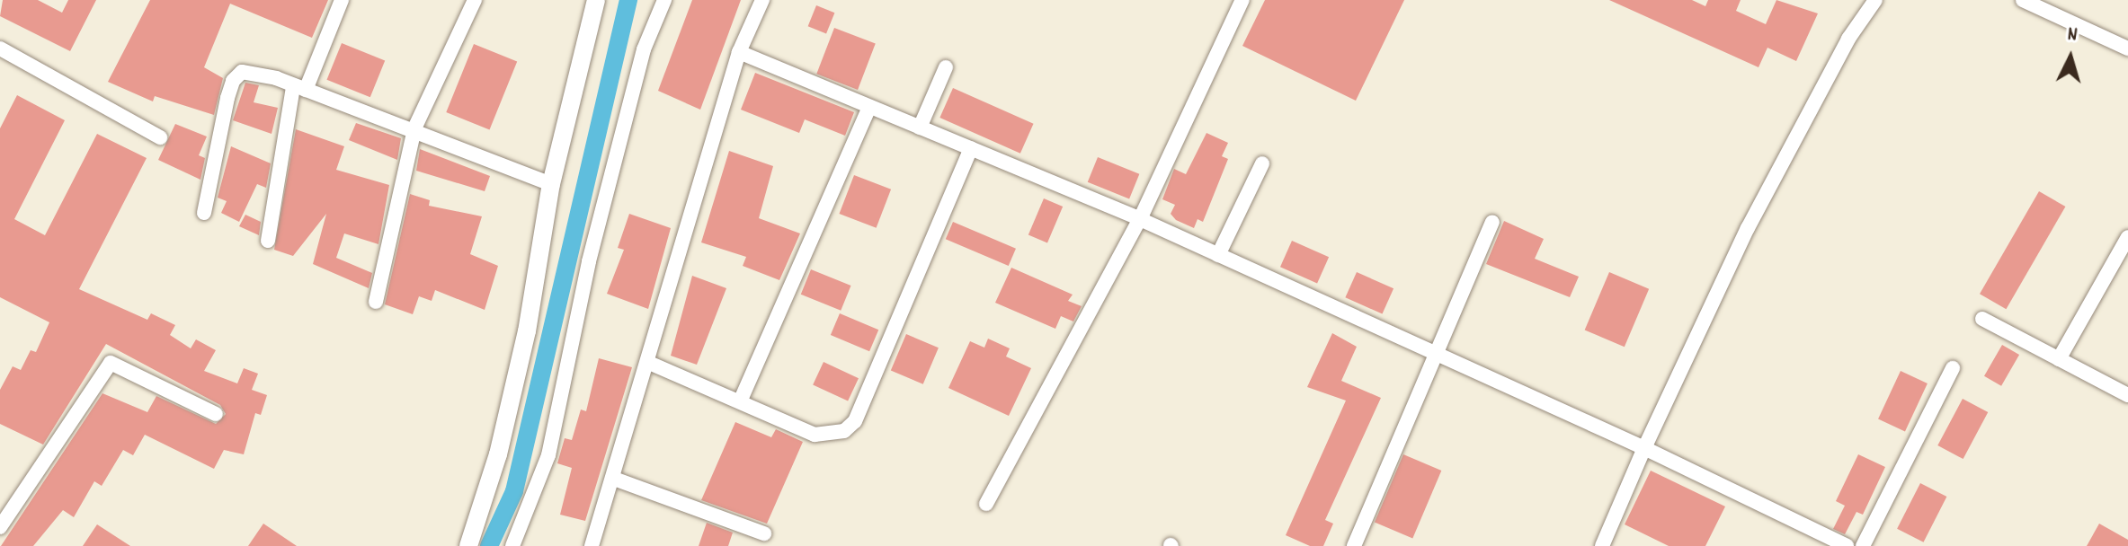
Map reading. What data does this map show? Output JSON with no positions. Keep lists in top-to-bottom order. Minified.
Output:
{"north":"top"}
